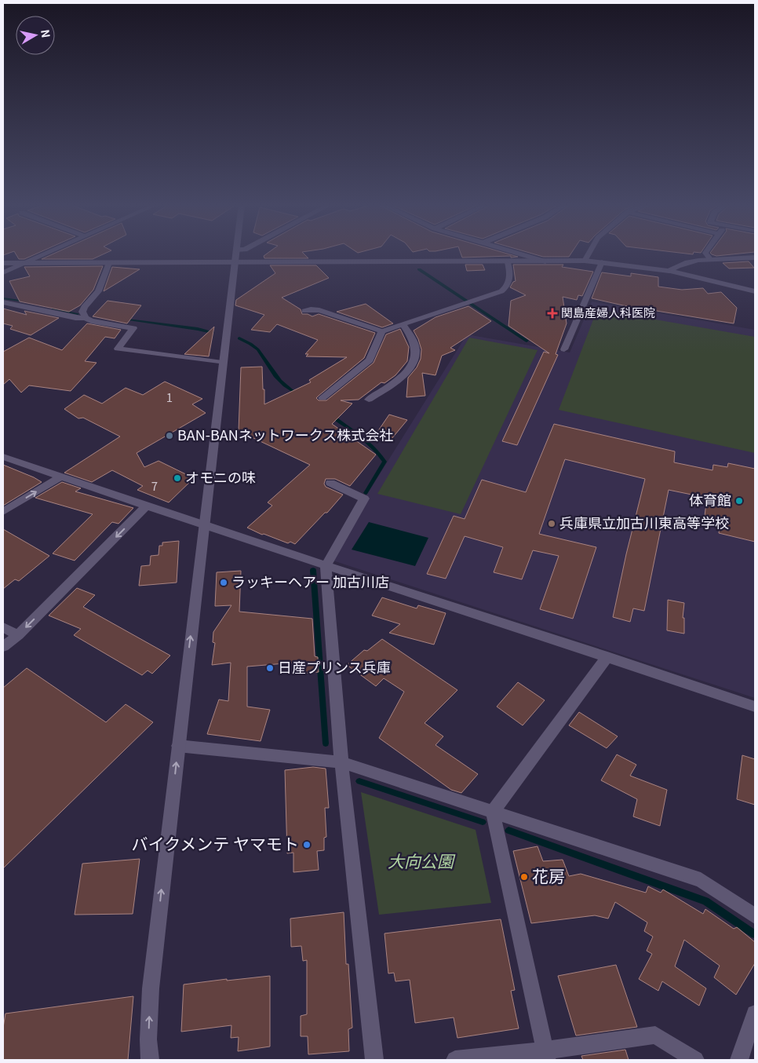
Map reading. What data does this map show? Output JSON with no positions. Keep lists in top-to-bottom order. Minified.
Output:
{"parks":["大向公園"],"places":{"health":["関島産婦人科医院"],"other":["BAN-BANネットワークス株式会社","オモニの味","体育館","兵庫県立加古川東高等学校","ラッキーヘアー 加古川店","日産プリンス兵庫","バイクメンテ ヤマモト","花房"]},"house_numbers":["1","7"],"north":"right"}
